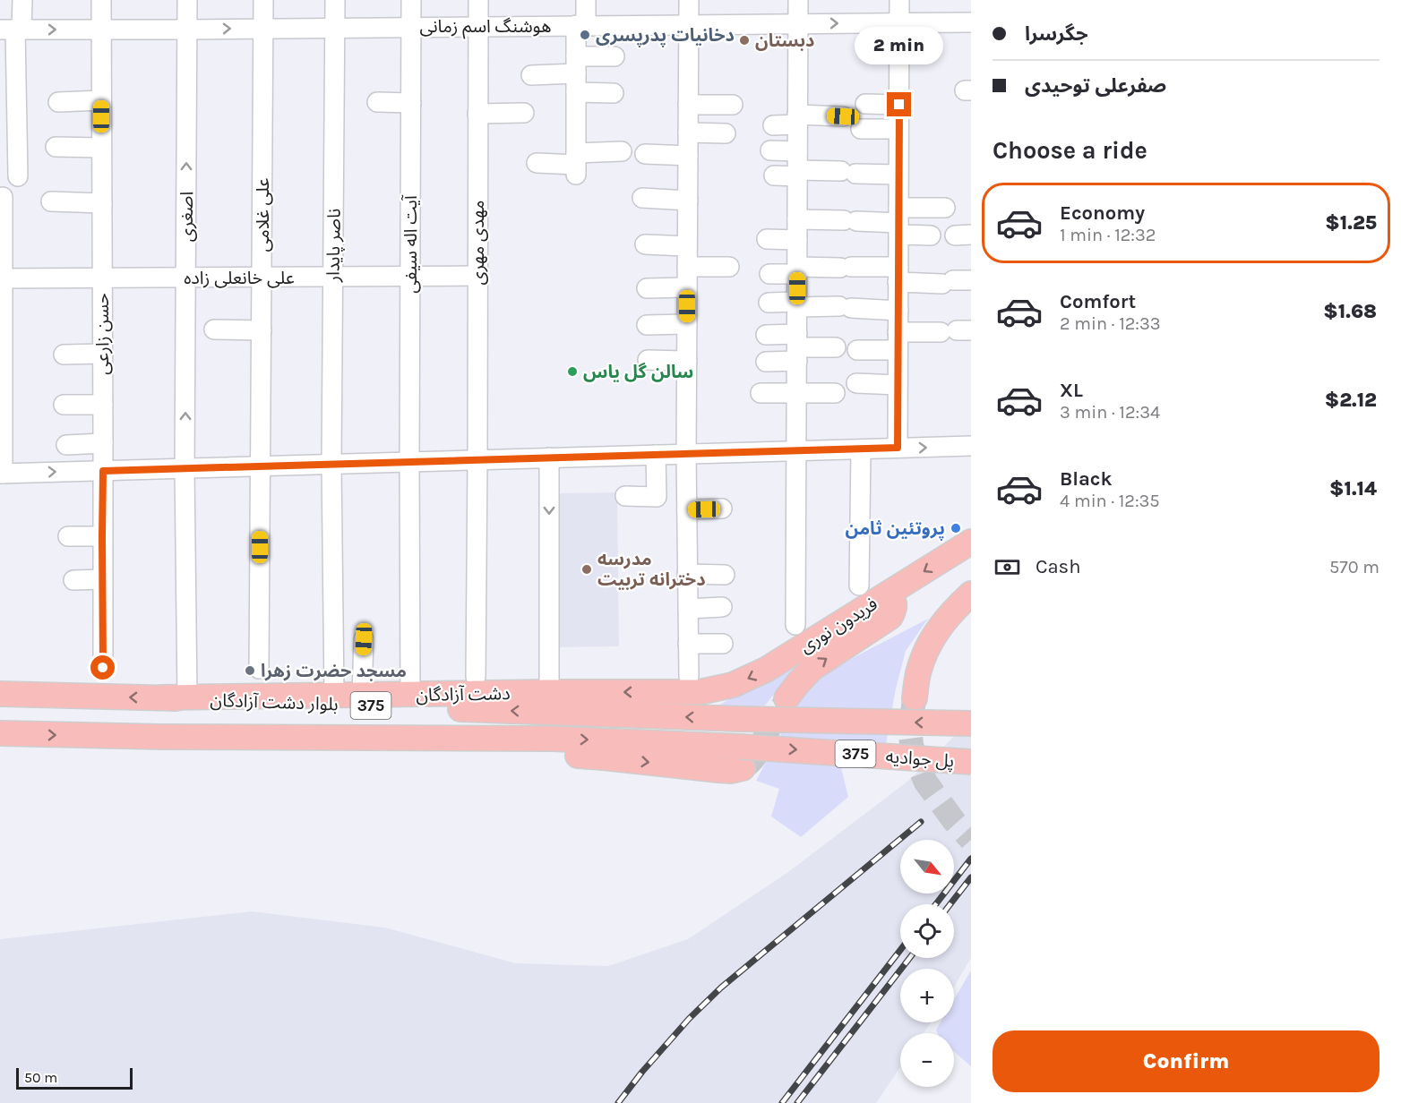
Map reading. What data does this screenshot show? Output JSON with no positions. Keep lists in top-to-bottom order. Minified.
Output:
{"streets":{"main road":["فریدون نوری","دشت آزادگان","بلوار دشت آزادگان","375","پل جوادیه"],"street":["هوشنگ اسم زمانی","علی غلامی","اصغری","مهدی مهری","آیت اله سیفی","ناصر پایدار","علی خانعلی زاده","حسن زارعی"]},"crossings":[["هوشنگ اسم زمانی","علی غلامی"],["هوشنگ اسم زمانی","اصغری"],["هوشنگ اسم زمانی","مهدی مهری"],["هوشنگ اسم زمانی","آیت اله سیفی"],["هوشنگ اسم زمانی","ناصر پایدار"],["هوشنگ اسم زمانی","حسن زارعی"],["علی غلامی","علی خانعلی زاده"],["اصغری","علی خانعلی زاده"],["اصغری","دشت آزادگان"],["مهدی مهری","علی خانعلی زاده"],["آیت اله سیفی","علی خانعلی زاده"],["آیت اله سیفی","دشت آزادگان"],["ناصر پایدار","علی خانعلی زاده"],["ناصر پایدار","دشت آزادگان"],["علی خانعلی زاده","حسن زارعی"],["فریدون نوری","دشت آزادگان"],["دشت آزادگان","بلوار دشت آزادگان"],["بلوار دشت آزادگان","پل جوادیه"]],"one_way":["اصغری","فریدون نوری"],"places":["دخانیات پدرپسری","دبستان","سالن گل یاس","پروتئین ثامن","مدرسه دخترانه تربیت","مسجد حضرت زهرا"],"scale_bar":"50 m","north":"bottom right","page":{"banner":["جگرسرا","صفرعلی توحیدی"],"bubble":"2 min","heading":"Choose a ride","list":[{"name":"Economy","note":"1 min · 12:32","value":"$1.25"},{"name":"Comfort","note":"2 min · 12:33","value":"$1.68"},{"name":"XL","note":"3 min · 12:34","value":"$2.12"},{"name":"Black","note":"4 min · 12:35","value":"$1.14"}],"pay":["Cash","570 m"],"map_buttons":["+","−"],"buttons":"Confirm","scale":"50 m"}}
